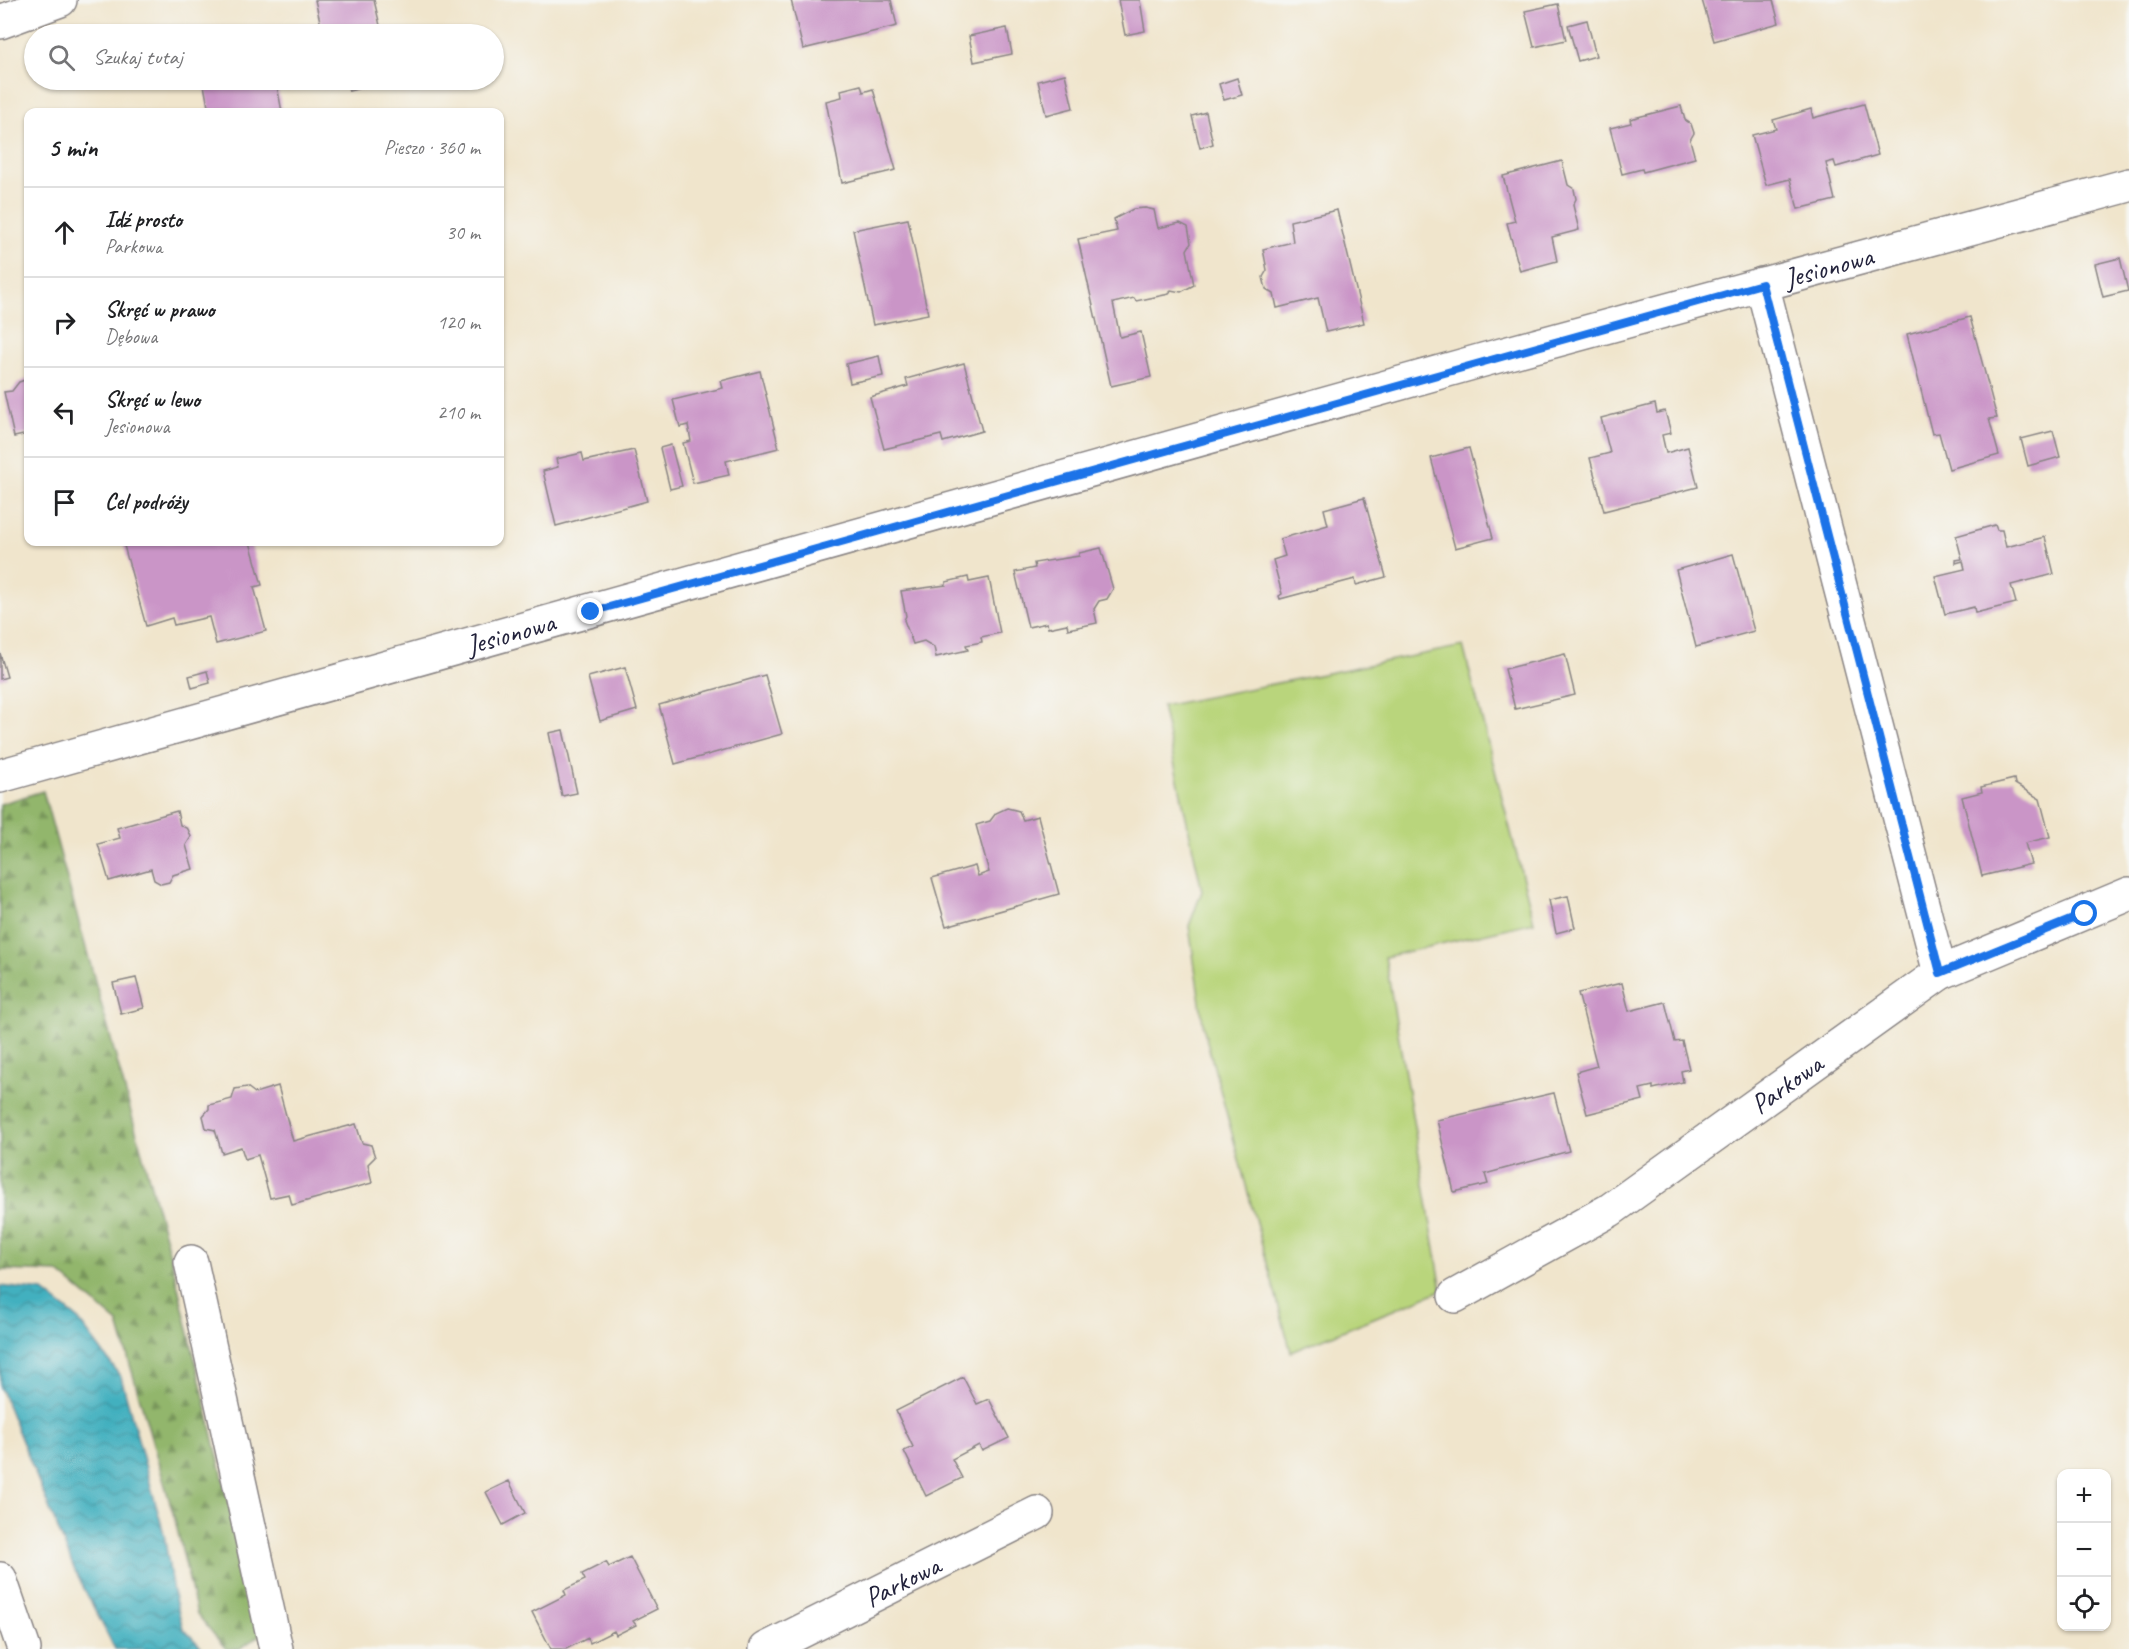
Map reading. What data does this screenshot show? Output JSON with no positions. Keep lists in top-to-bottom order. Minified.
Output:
{"streets":{"street":["Jesionowa","Parkowa"]},"page":{"search":"Szukaj tutaj","heading":["5 min","Pieszo · 360 m"],"list":[["Idź prosto","Parkowa","30 m"],["Skręć w prawo","Dębowa","120 m"],["Skręć w lewo","Jesionowa","210 m"],"Cel podróży"],"map_buttons":["+","−"]}}
